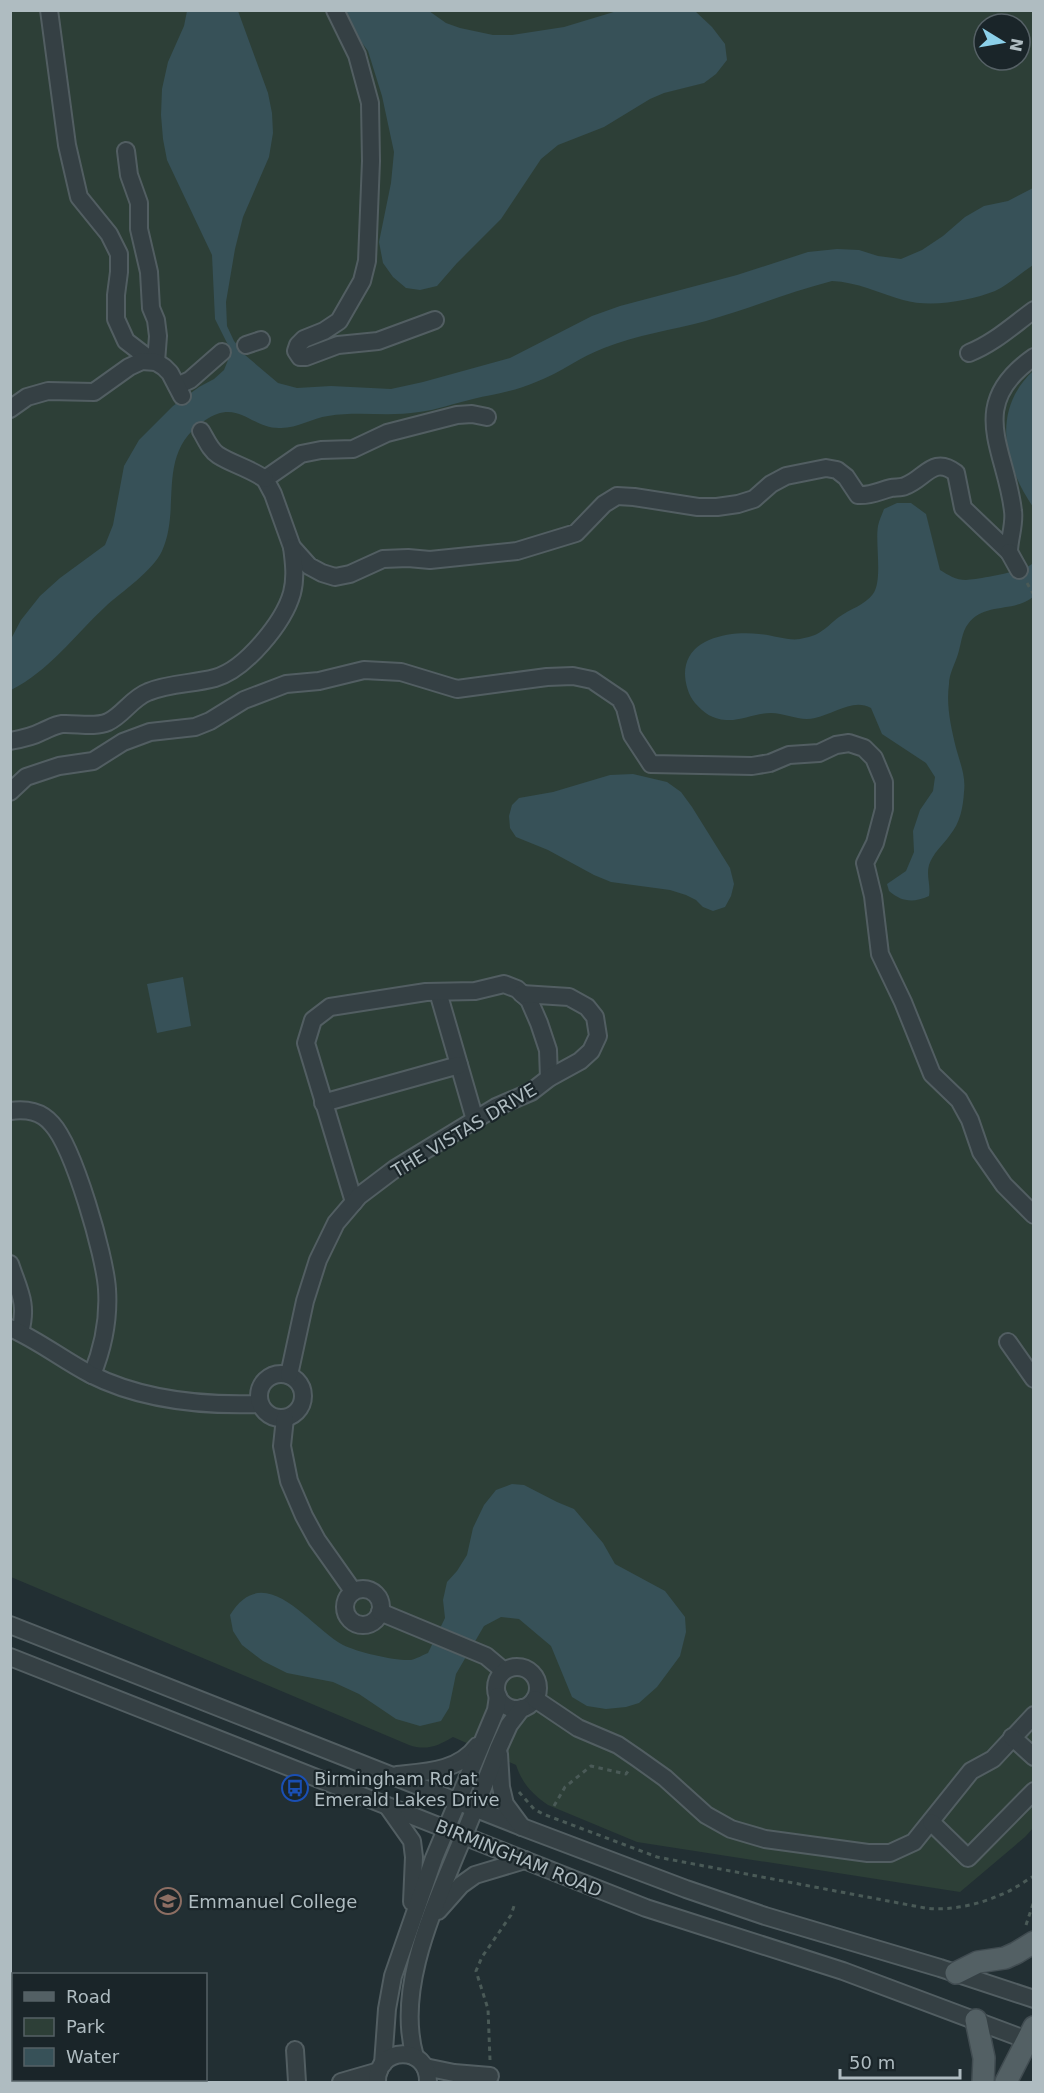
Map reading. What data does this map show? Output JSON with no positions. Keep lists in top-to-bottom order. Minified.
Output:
{"streets":{"street":["THE VISTAS DRIVE","BIRMINGHAM ROAD"]},"places":{"bus stop":["Birmingham Rd at Emerald Lakes Drive"],"school or university":["Emmanuel College"]},"legend":["Road","Park","Water"],"scale_bar":"50 m","north":"right"}
